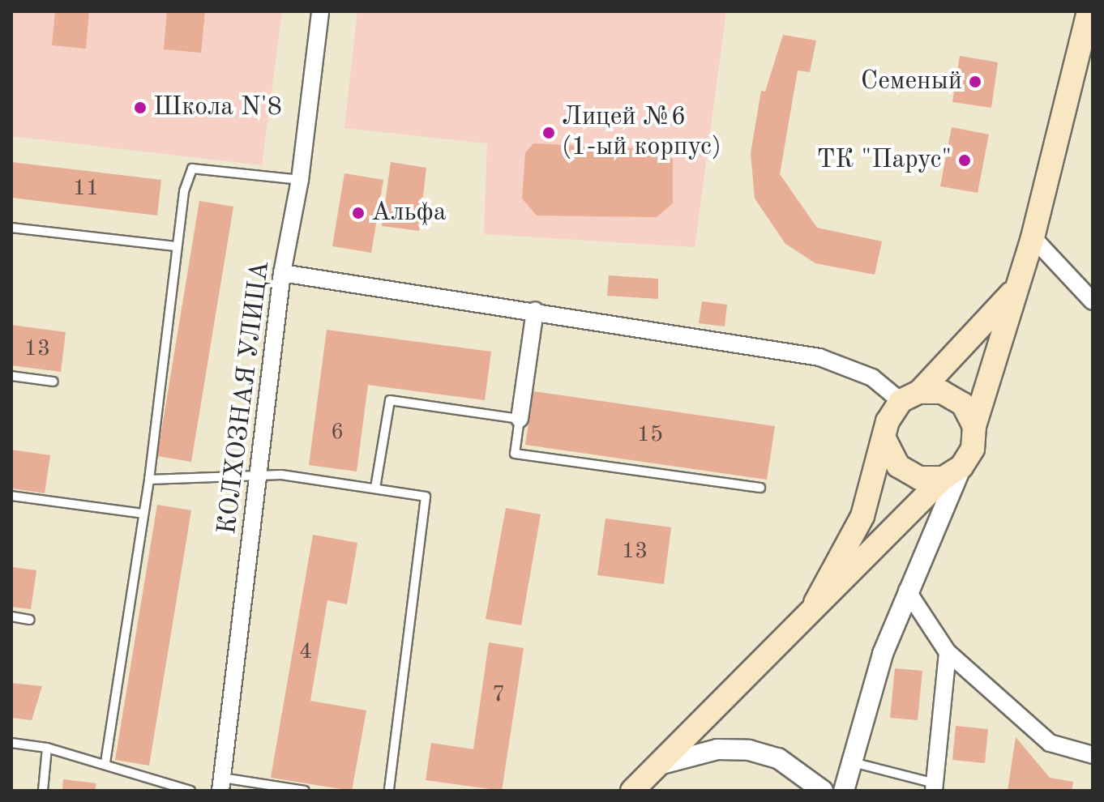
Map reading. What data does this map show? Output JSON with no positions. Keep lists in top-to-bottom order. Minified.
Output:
{"streets":{"street":["КОЛХОЗНАЯ УЛИЦА"]},"places":["Семеный","Школа N'8","Лицей №6 (1-ый корпус)","ТК \"Парус\"","Альфа"],"house_numbers":["11","13","6","15","13","4","7"]}
